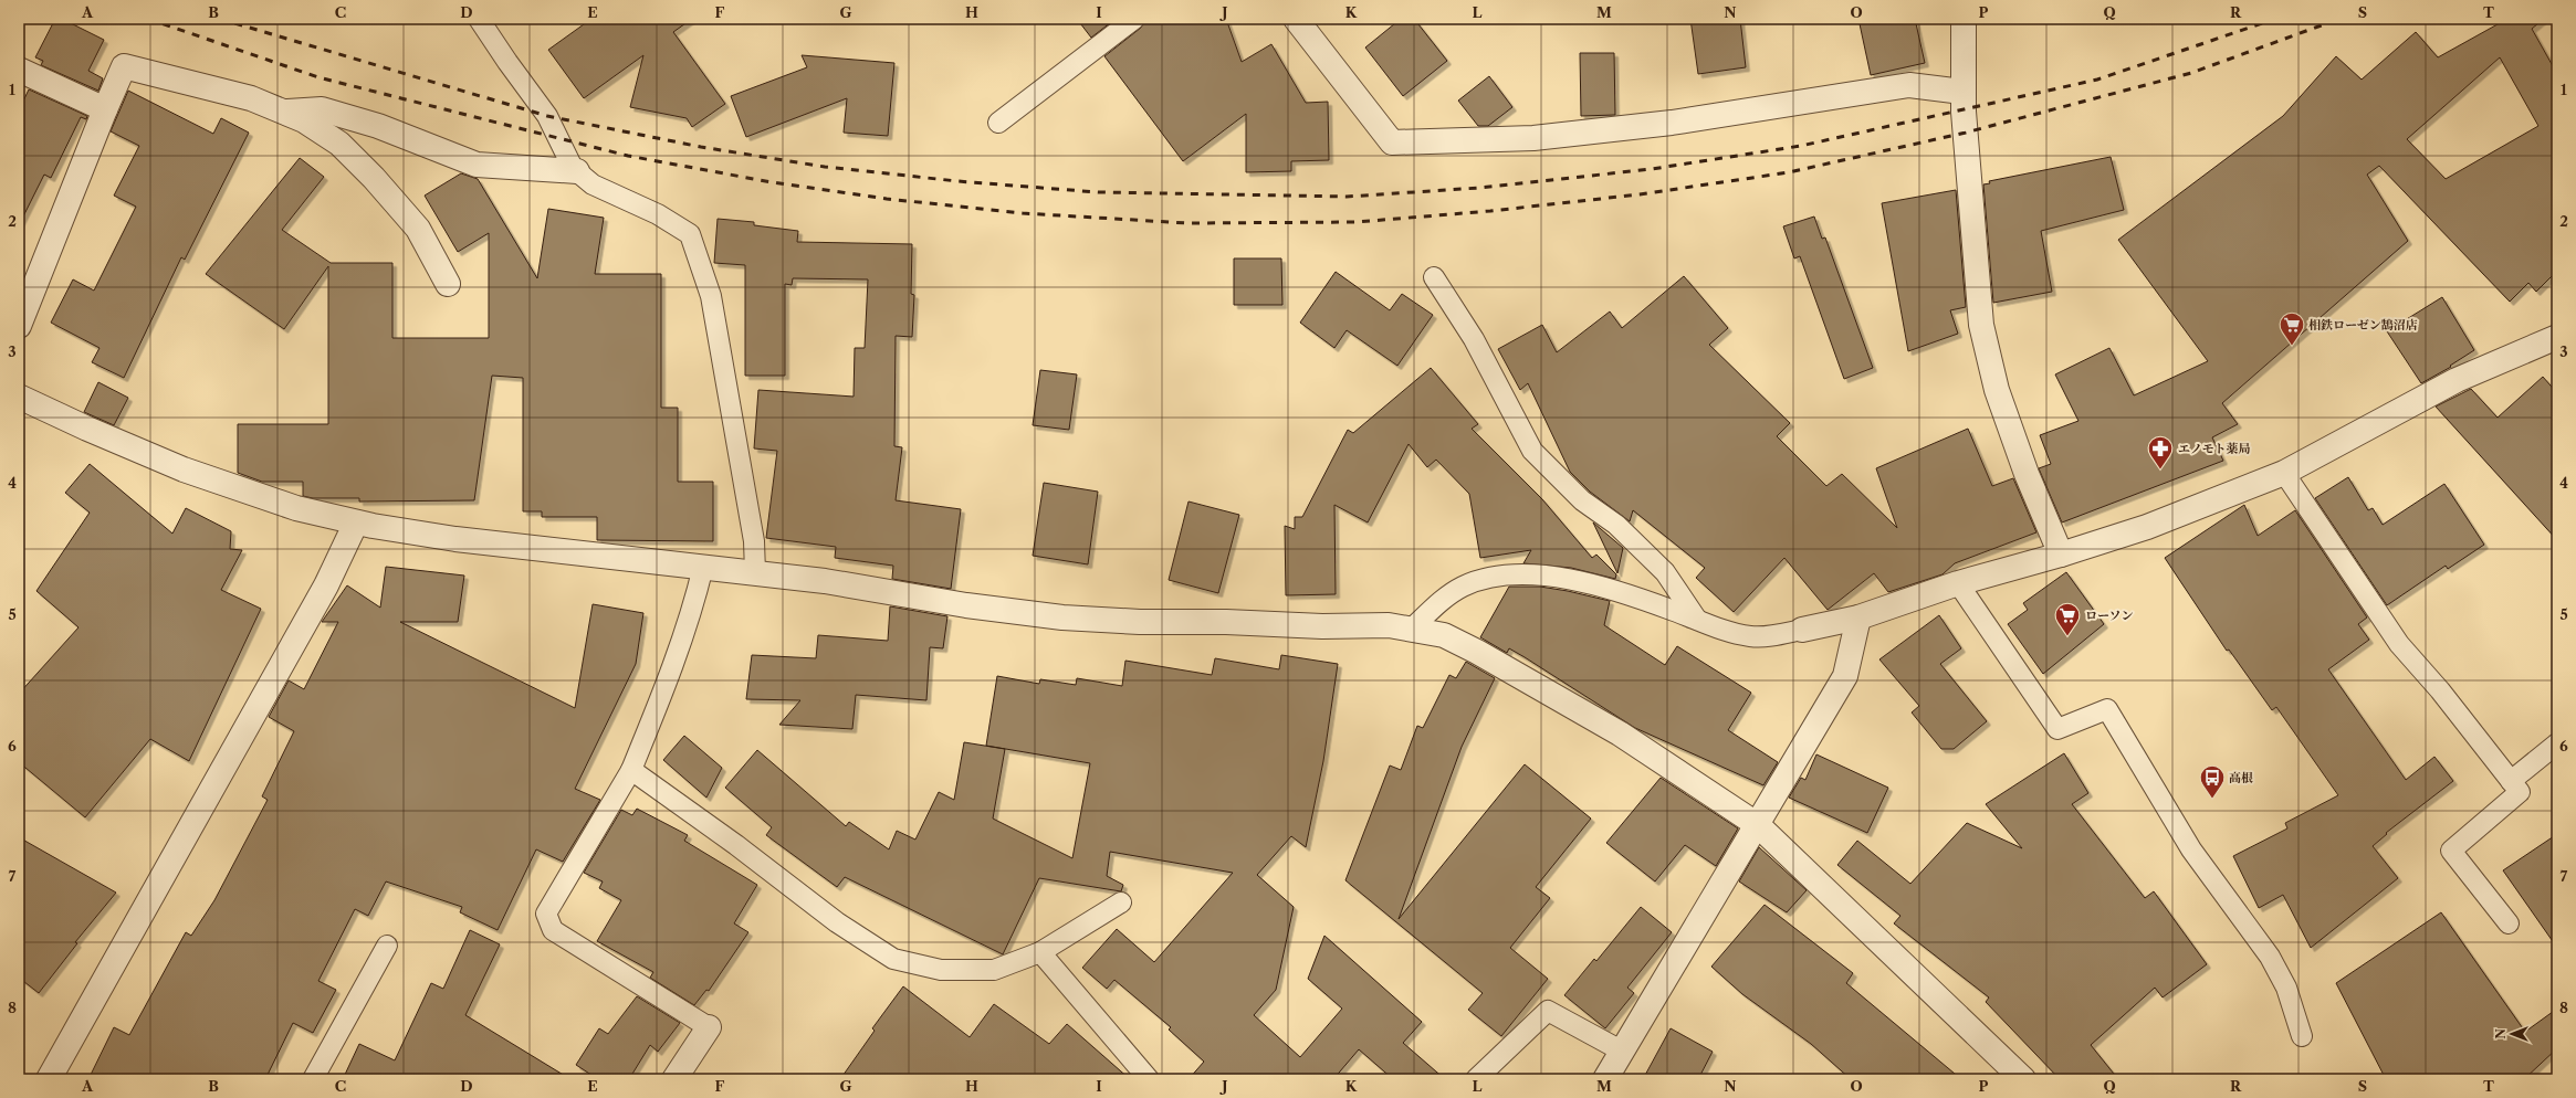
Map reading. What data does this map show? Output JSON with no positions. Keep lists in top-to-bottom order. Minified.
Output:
{"places":{"supermarket":["相鉄ローゼン鵠沼店","ローソン"],"pharmacy":["エノモト薬局"],"bus stop":["高根"]},"north":"left","grid":{"columns":["A","B","C","D","E","F","G","H","I","J","K","L","M","N","O","P","Q","R","S","T"],"rows":["1","2","3","4","5","6","7","8"]}}
